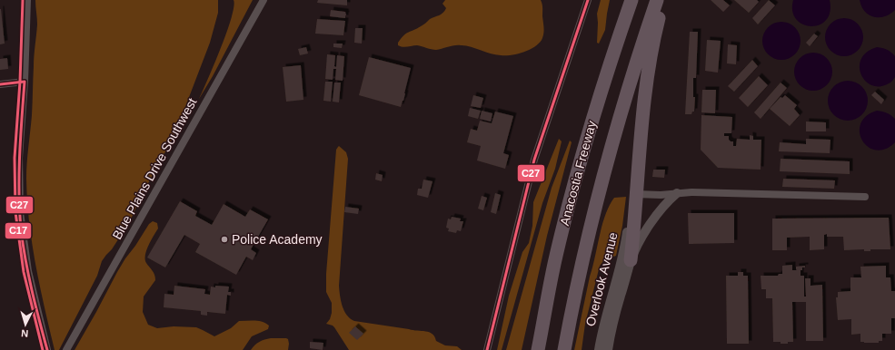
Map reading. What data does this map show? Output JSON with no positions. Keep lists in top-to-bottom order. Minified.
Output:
{"streets":{"highway":["Anacostia Freeway"],"street":["Blue Plains Drive Southwest","Overlook Avenue"]},"places":["Police Academy"],"lines":["transit line C27","transit line C17"],"north":"bottom"}
